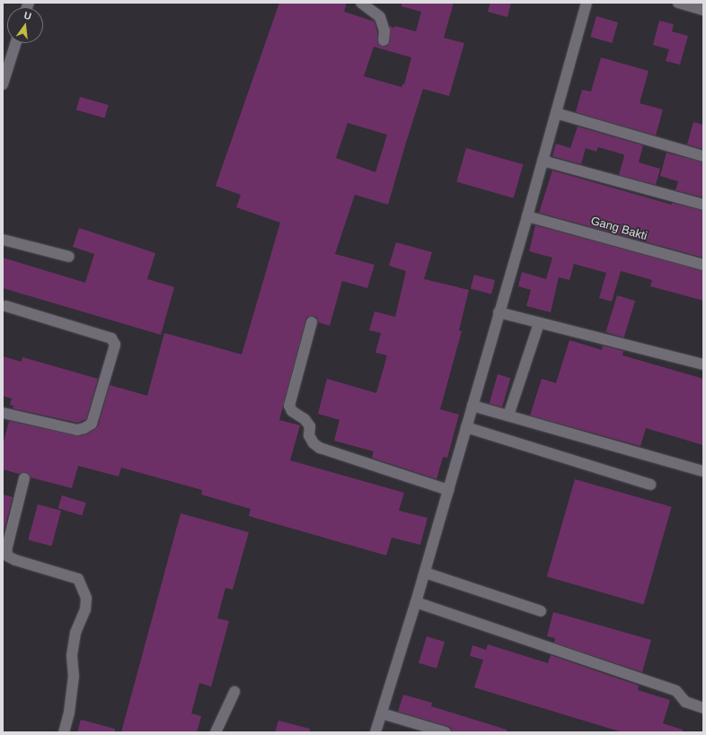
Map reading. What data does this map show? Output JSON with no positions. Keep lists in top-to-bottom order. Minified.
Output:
{"streets":{"street":["Gang Bakti"]},"north":"top"}
